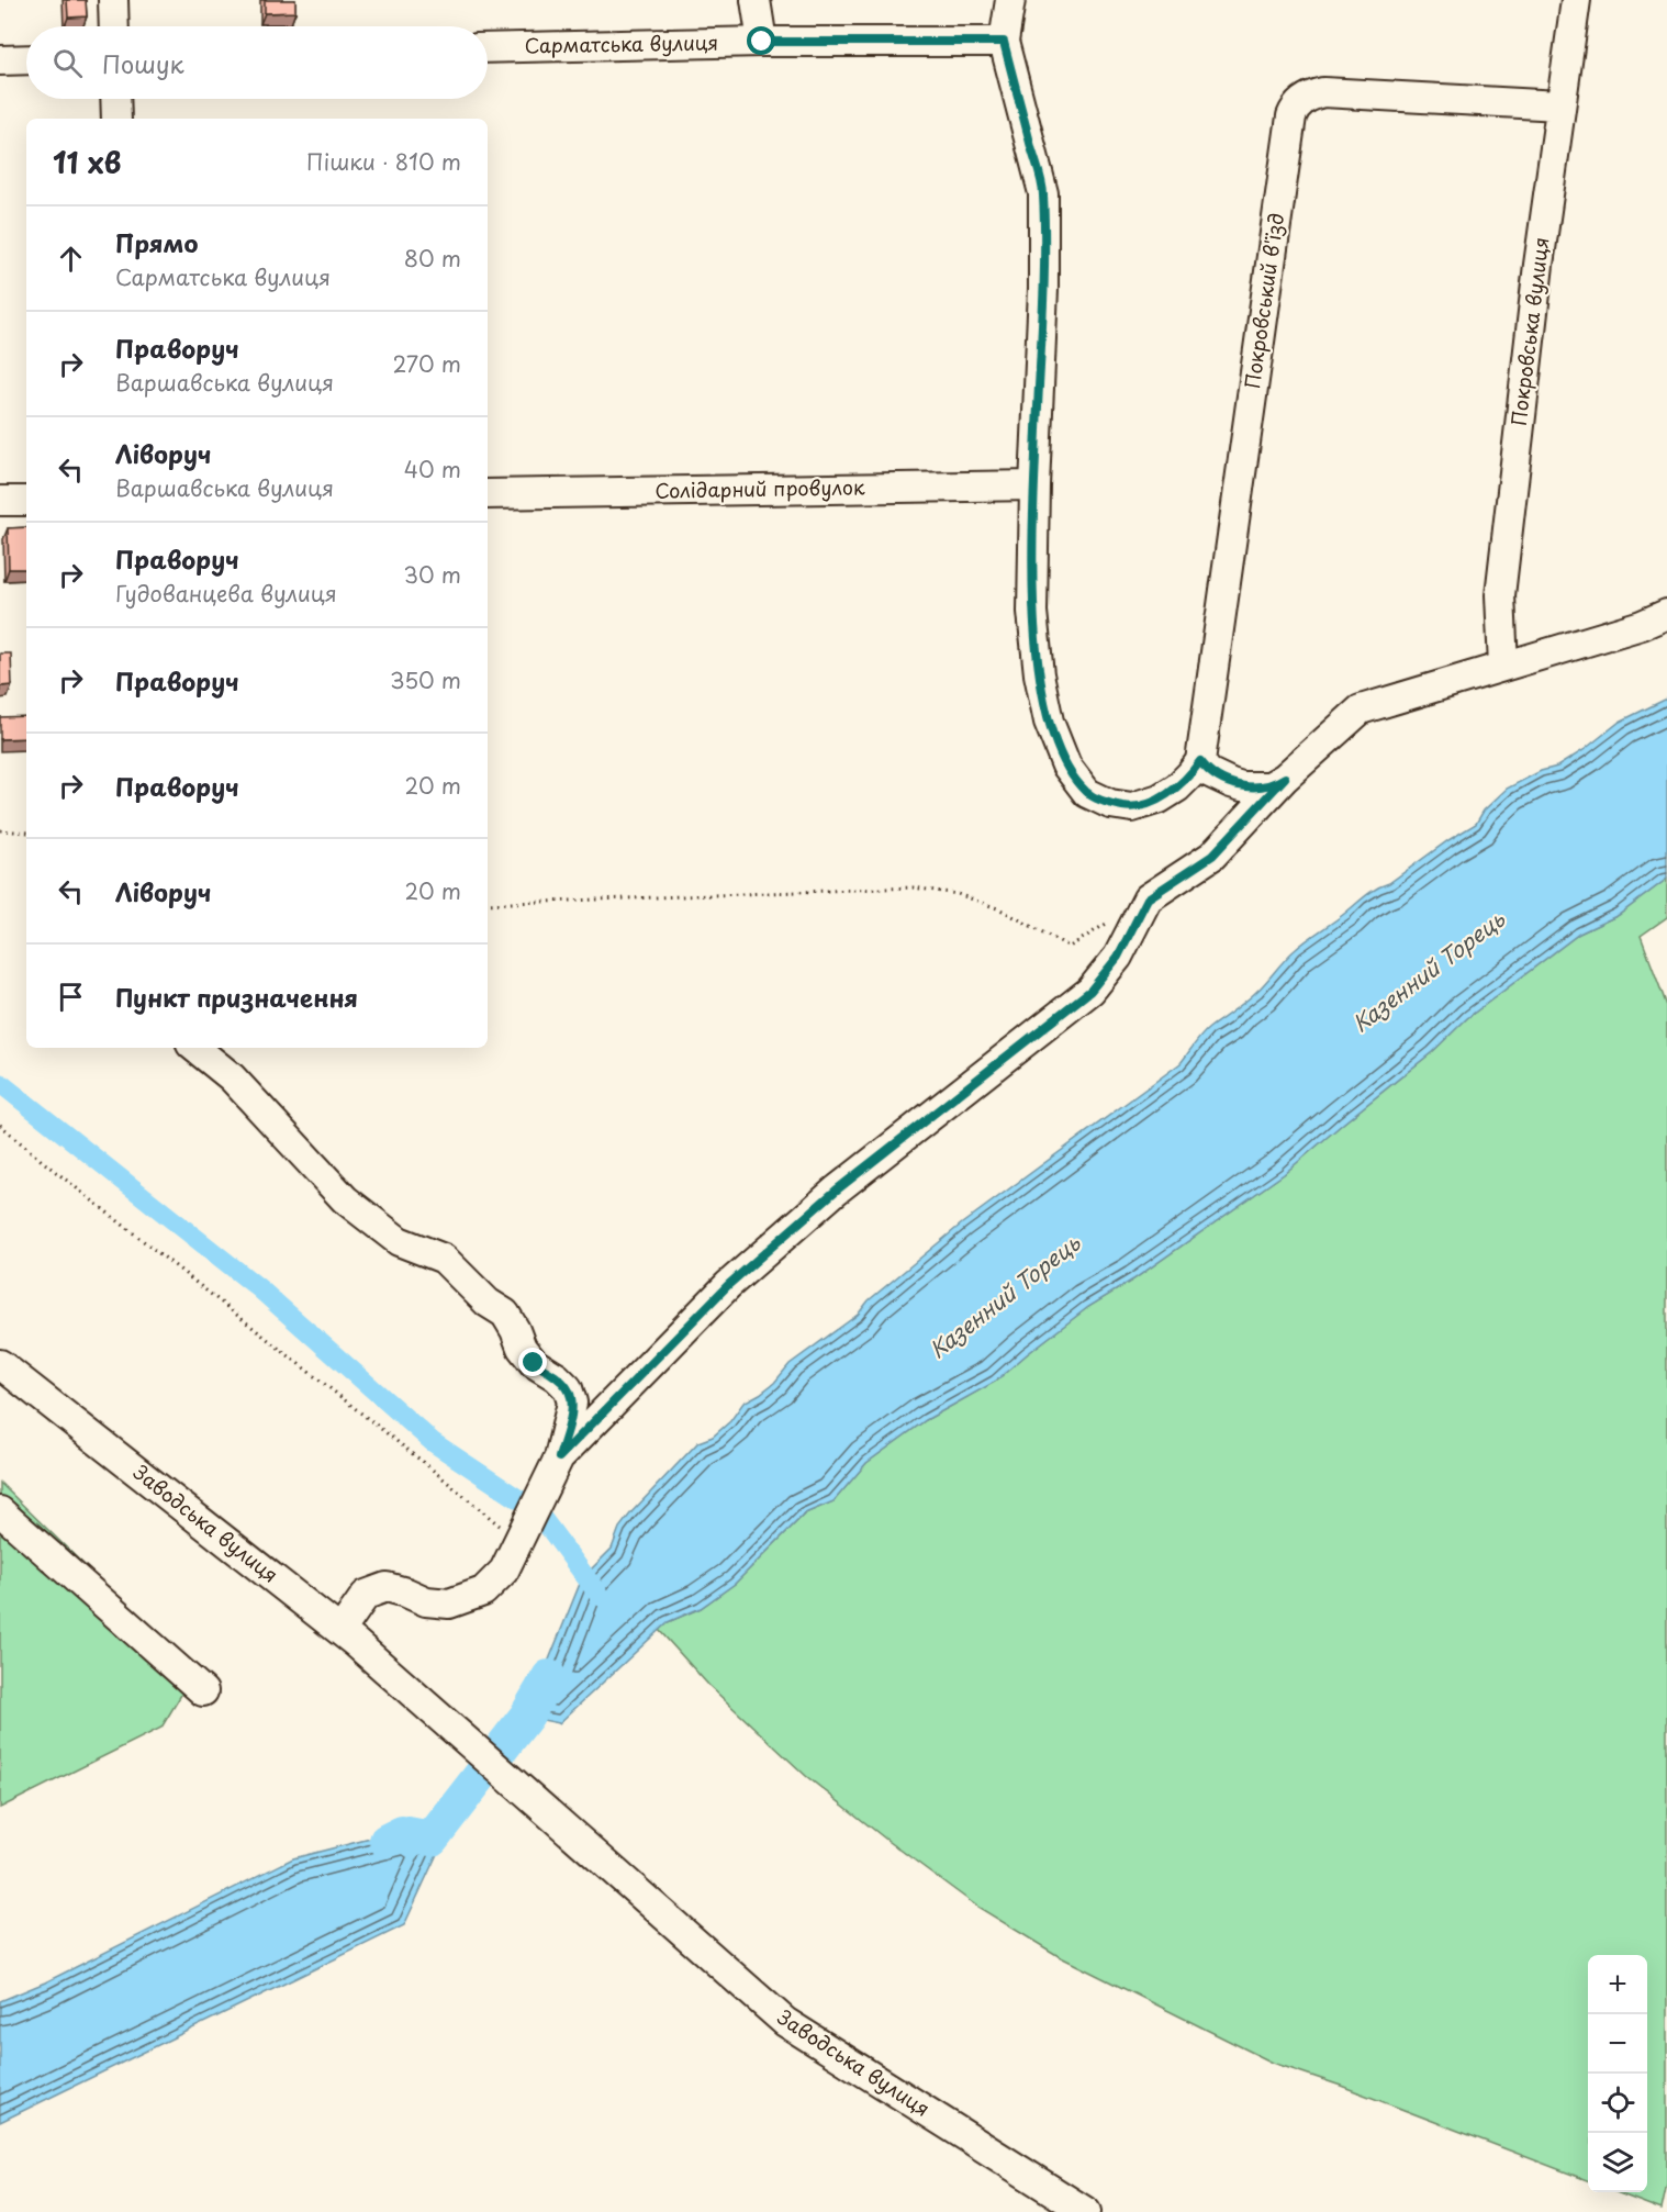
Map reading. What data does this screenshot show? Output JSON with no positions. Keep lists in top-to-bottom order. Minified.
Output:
{"streets":{"street":["Сарматська вулиця","Покровський в'їзд","Покровська вулиця","Солідарний провулок","Заводська вулиця"]},"crossings":[["Покровський в'їзд","Покровська вулиця"]],"water":["Казенний Торець"],"page":{"search":"Пошук","heading":["11 хв","Пішки · 810 m"],"list":[["Прямо","Сарматська вулиця","80 m"],["Праворуч","Варшавська вулиця","270 m"],["Ліворуч","Варшавська вулиця","40 m"],["Праворуч","Гудованцева вулиця","30 m"],["Праворуч","350 m"],["Праворуч","20 m"],["Ліворуч","20 m"],"Пункт призначення"],"map_buttons":["+","−"]}}
